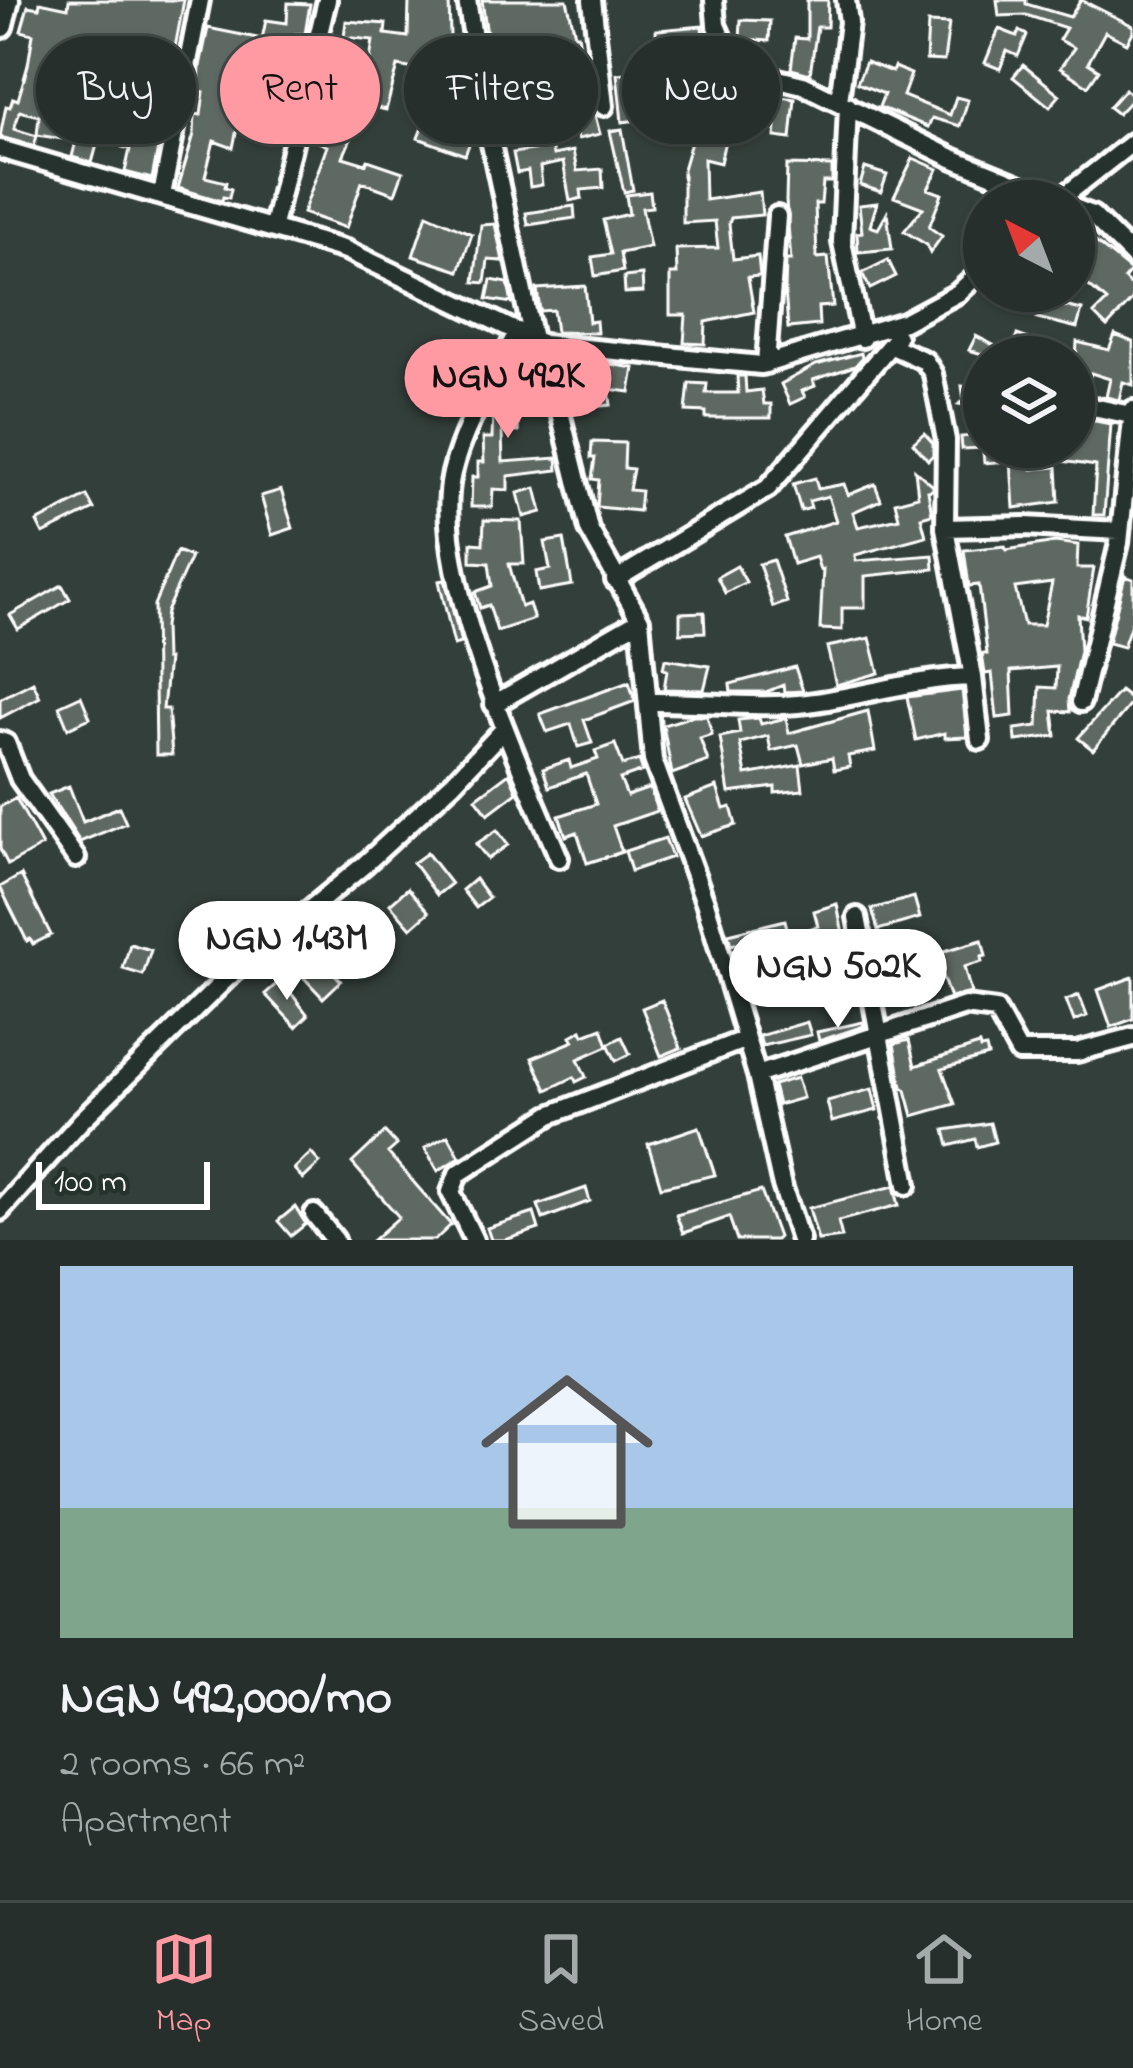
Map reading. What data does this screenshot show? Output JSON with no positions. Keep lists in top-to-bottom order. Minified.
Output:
{"scale_bar":"100 m","north":"top left","page":{"chip":["Buy","Rent","Filters","New"],"price":["NGN 492K","NGN 1.43M","NGN 502K"],"scale":"100 m","list":[{"name":"NGN 492,000/mo","note":"2 rooms · 66 m² · Apartment"}],"tabs":["Map","Saved","Home"]}}
